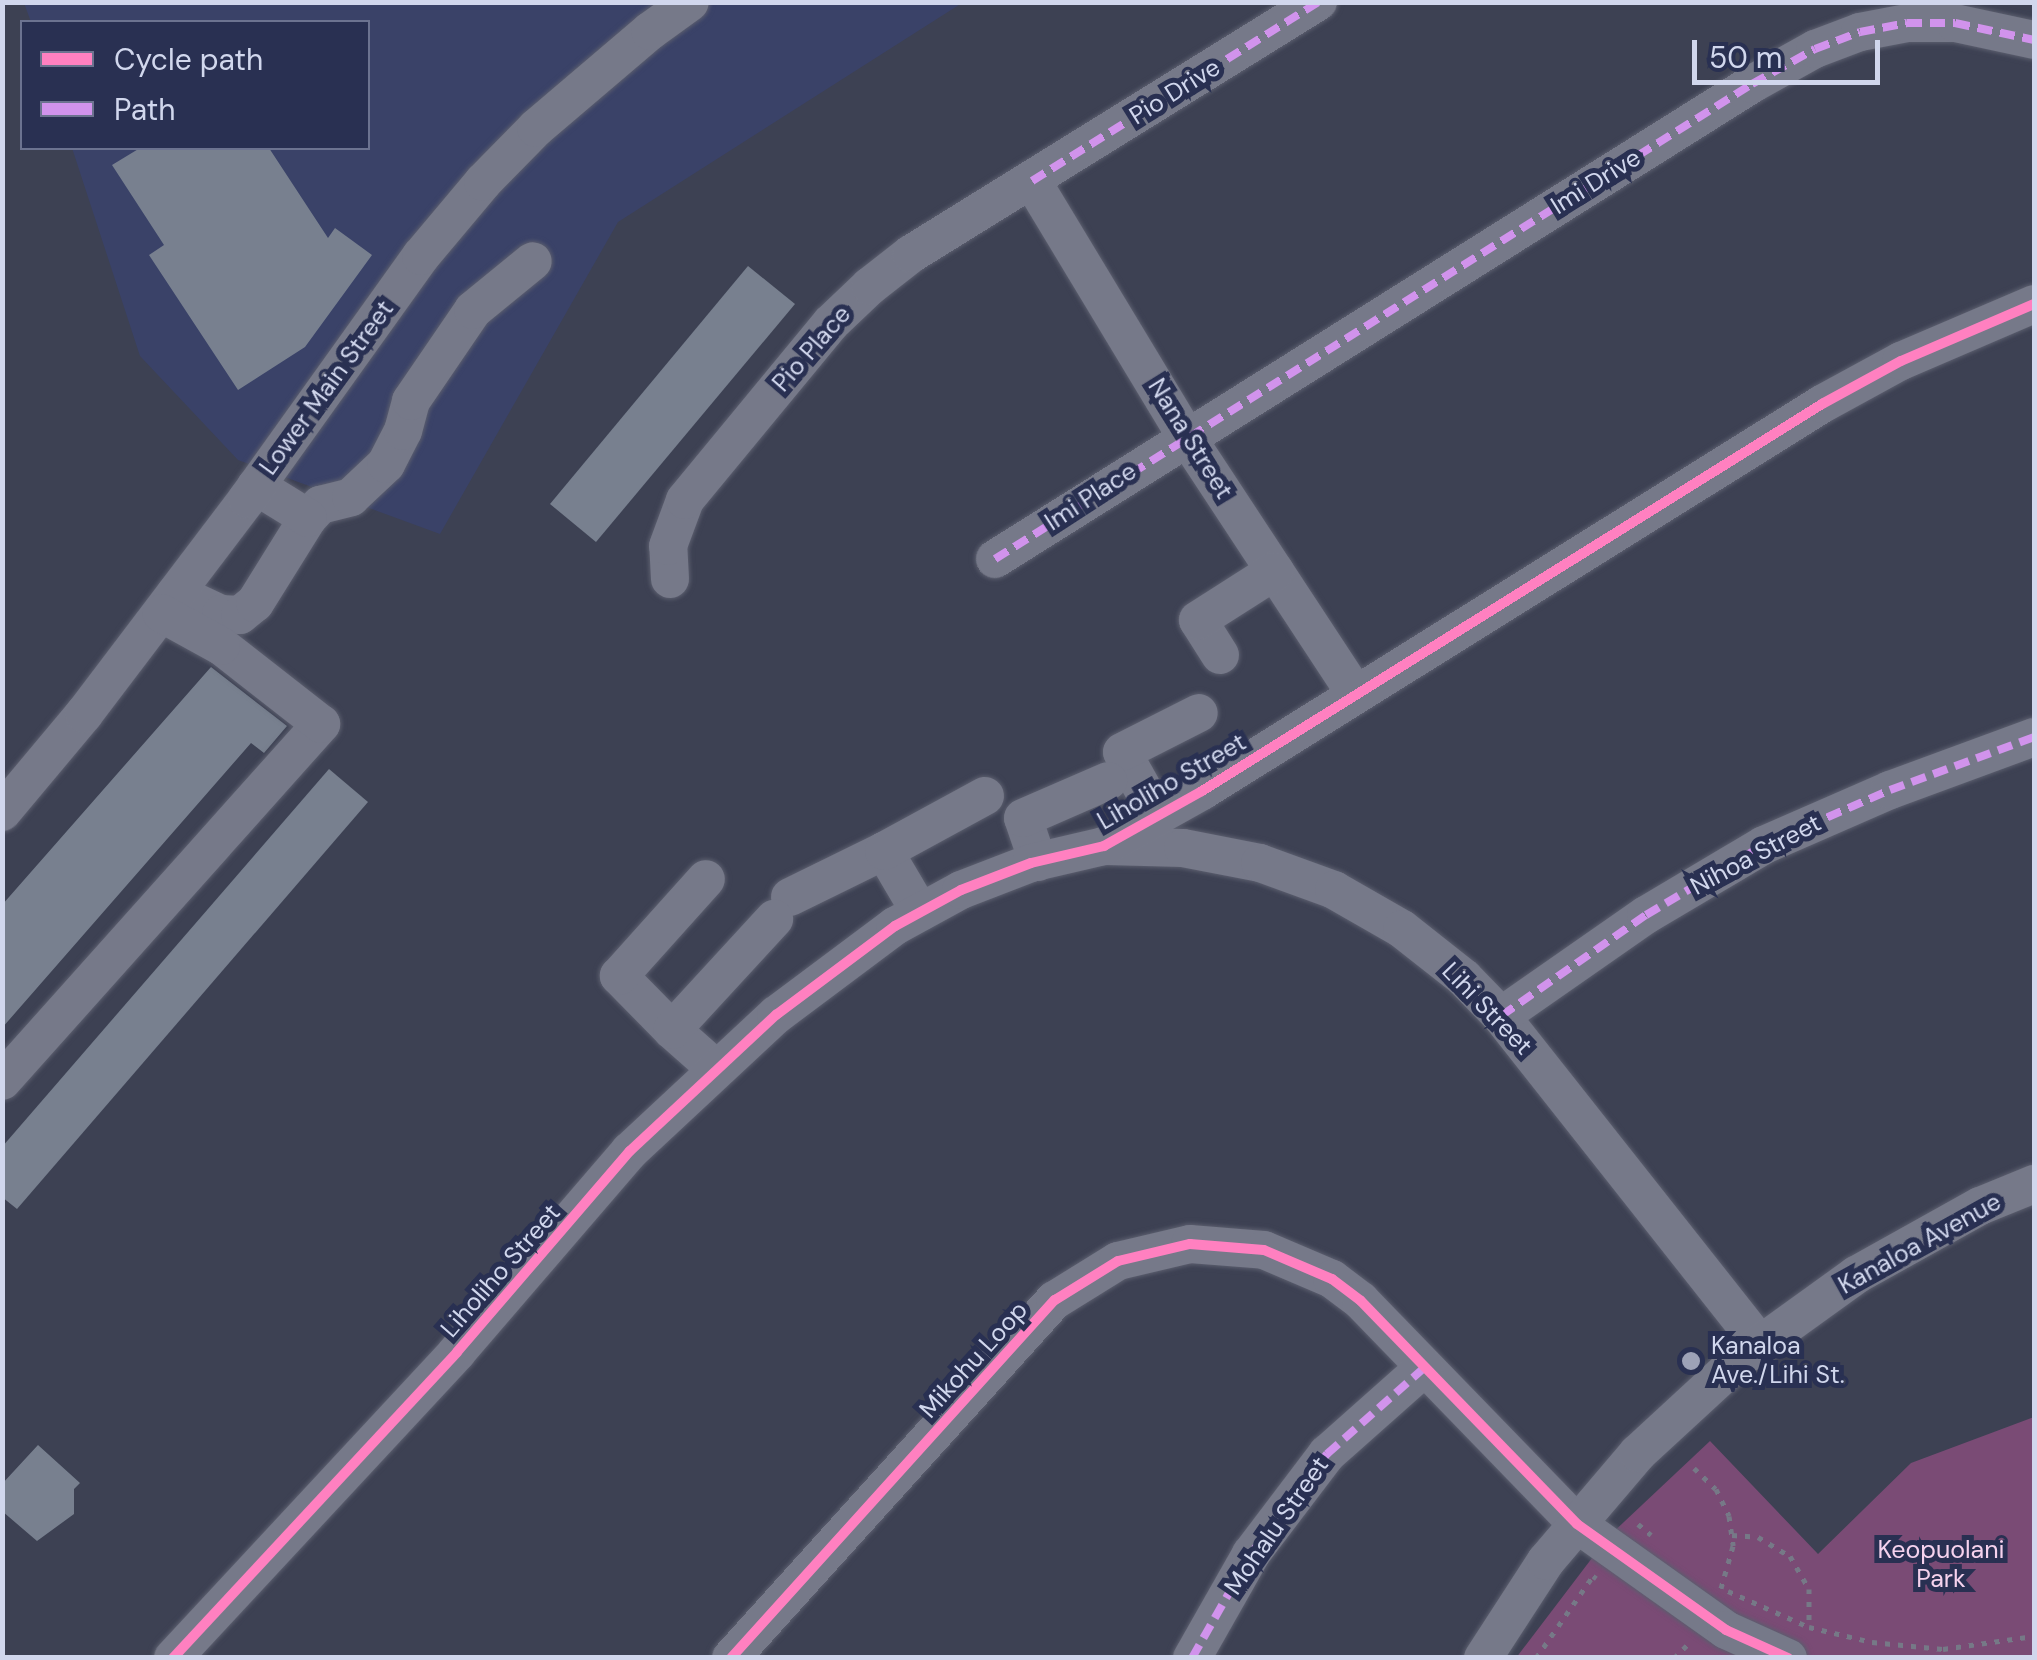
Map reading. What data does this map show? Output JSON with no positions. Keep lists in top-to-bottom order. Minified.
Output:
{"streets":{"street":["Pio Drive","Imi Drive","Pio Place","Lower Main Street","Nana Street","Imi Place","Liholiho Street","Nihoa Street","Lihi Street","Kanaloa Avenue","Mikohu Loop","Mohalu Street"]},"crossings":[["Pio Drive","Pio Place"],["Pio Drive","Nana Street"],["Imi Drive","Nana Street"],["Imi Drive","Imi Place"],["Pio Place","Nana Street"],["Nana Street","Imi Place"],["Nana Street","Liholiho Street"],["Liholiho Street","Lihi Street"],["Nihoa Street","Lihi Street"],["Lihi Street","Kanaloa Avenue"],["Kanaloa Avenue","Mikohu Loop"],["Mikohu Loop","Mohalu Street"]],"parks":["Keopuolani Park"],"places":["Kanaloa Ave./Lihi St."],"legend":["Cycle path","Path"],"scale_bar":"50 m"}
